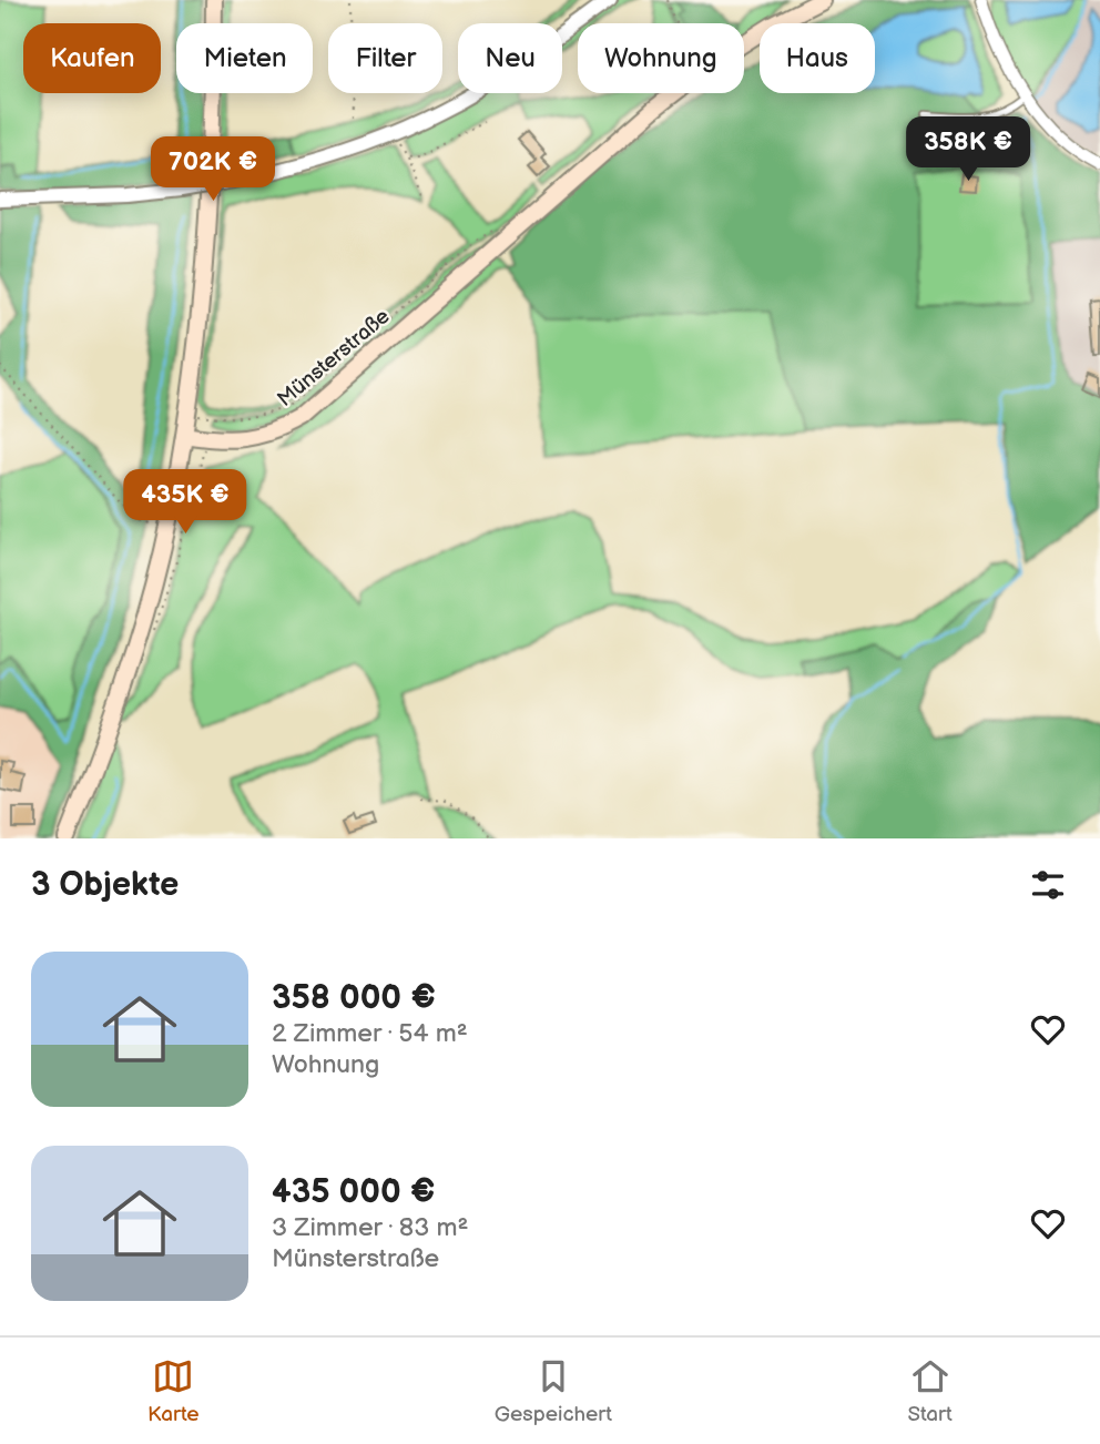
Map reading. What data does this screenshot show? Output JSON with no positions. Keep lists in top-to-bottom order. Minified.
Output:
{"streets":{"main road":["Münsterstraße"]},"page":{"chip":["Kaufen","Mieten","Filter","Neu","Wohnung","Haus"],"price":["358K €","702K €","435K €"],"heading":"3 Objekte","list":[{"name":"358 000 €","note":"2 Zimmer · 54 m² · Wohnung"},{"name":"435 000 €","note":"3 Zimmer · 83 m² · Münsterstraße"}],"tabs":["Karte","Gespeichert","Start"]}}
